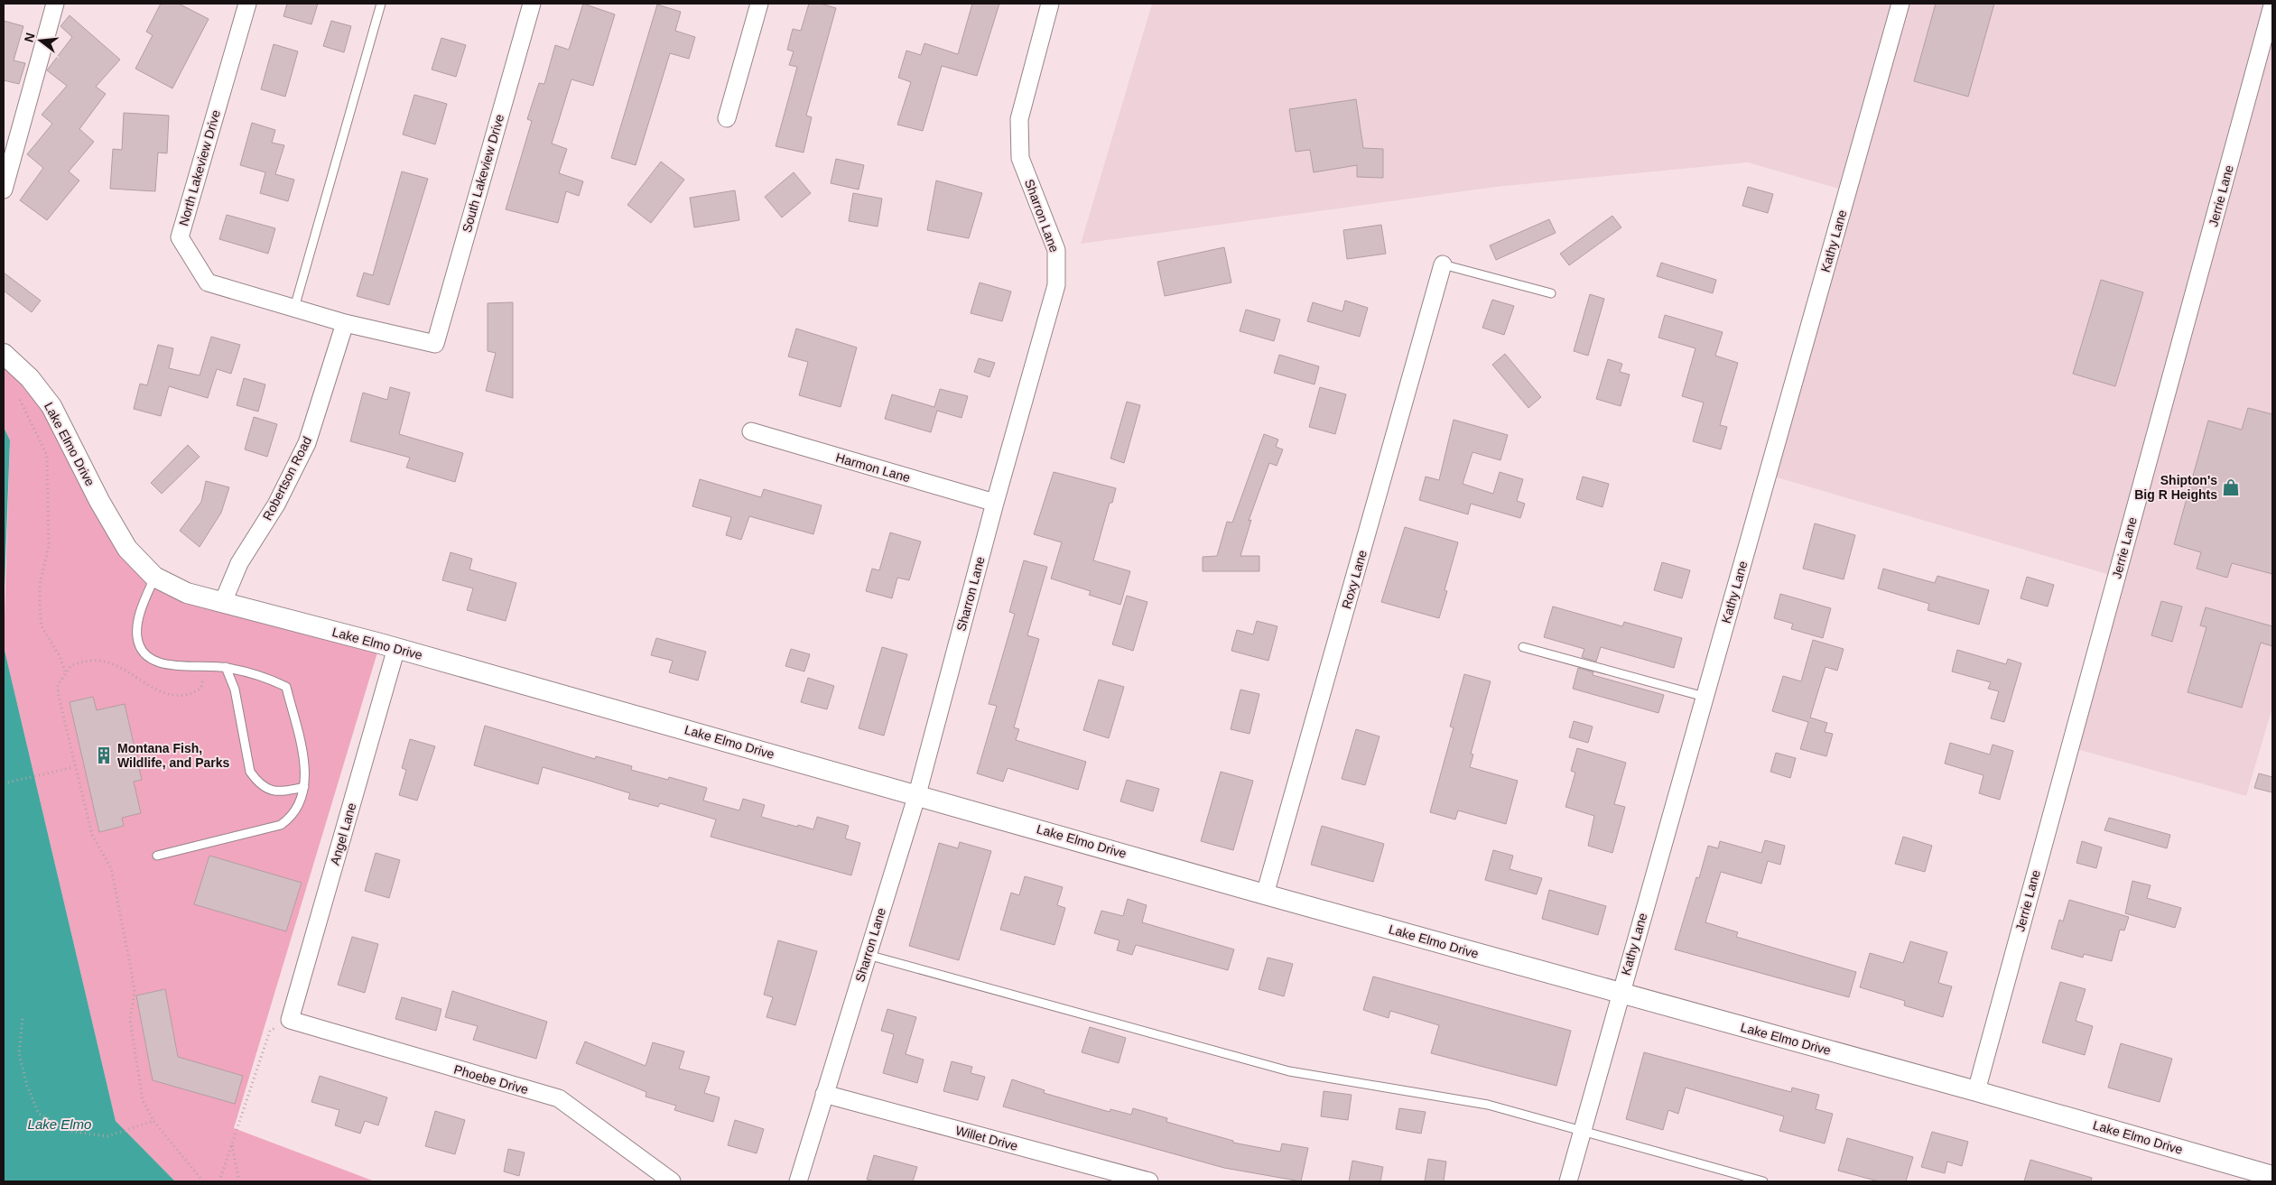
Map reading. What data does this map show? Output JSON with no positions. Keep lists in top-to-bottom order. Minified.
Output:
{"streets":{"street":["North Lakeview Drive","South Lakeview Drive","Jerrie Lane","Sharron Lane","Kathy Lane","Lake Elmo Drive","Harmon Lane","Robertson Road","Roxy Lane","Angel Lane","Phoebe Drive","Willet Drive"]},"crossings":[["North Lakeview Drive","South Lakeview Drive"],["North Lakeview Drive","Robertson Road"],["Jerrie Lane","Lake Elmo Drive"],["Sharron Lane","Lake Elmo Drive"],["Sharron Lane","Harmon Lane"],["Sharron Lane","Willet Drive"],["Kathy Lane","Lake Elmo Drive"],["Lake Elmo Drive","Robertson Road"],["Lake Elmo Drive","Roxy Lane"],["Lake Elmo Drive","Angel Lane"],["Angel Lane","Phoebe Drive"]],"water":["Lake Elmo"],"places":{"shop":["Shipton's Big R Heights"],"building":["Montana Fish, Wildlife, and Parks"]},"north":"left"}
